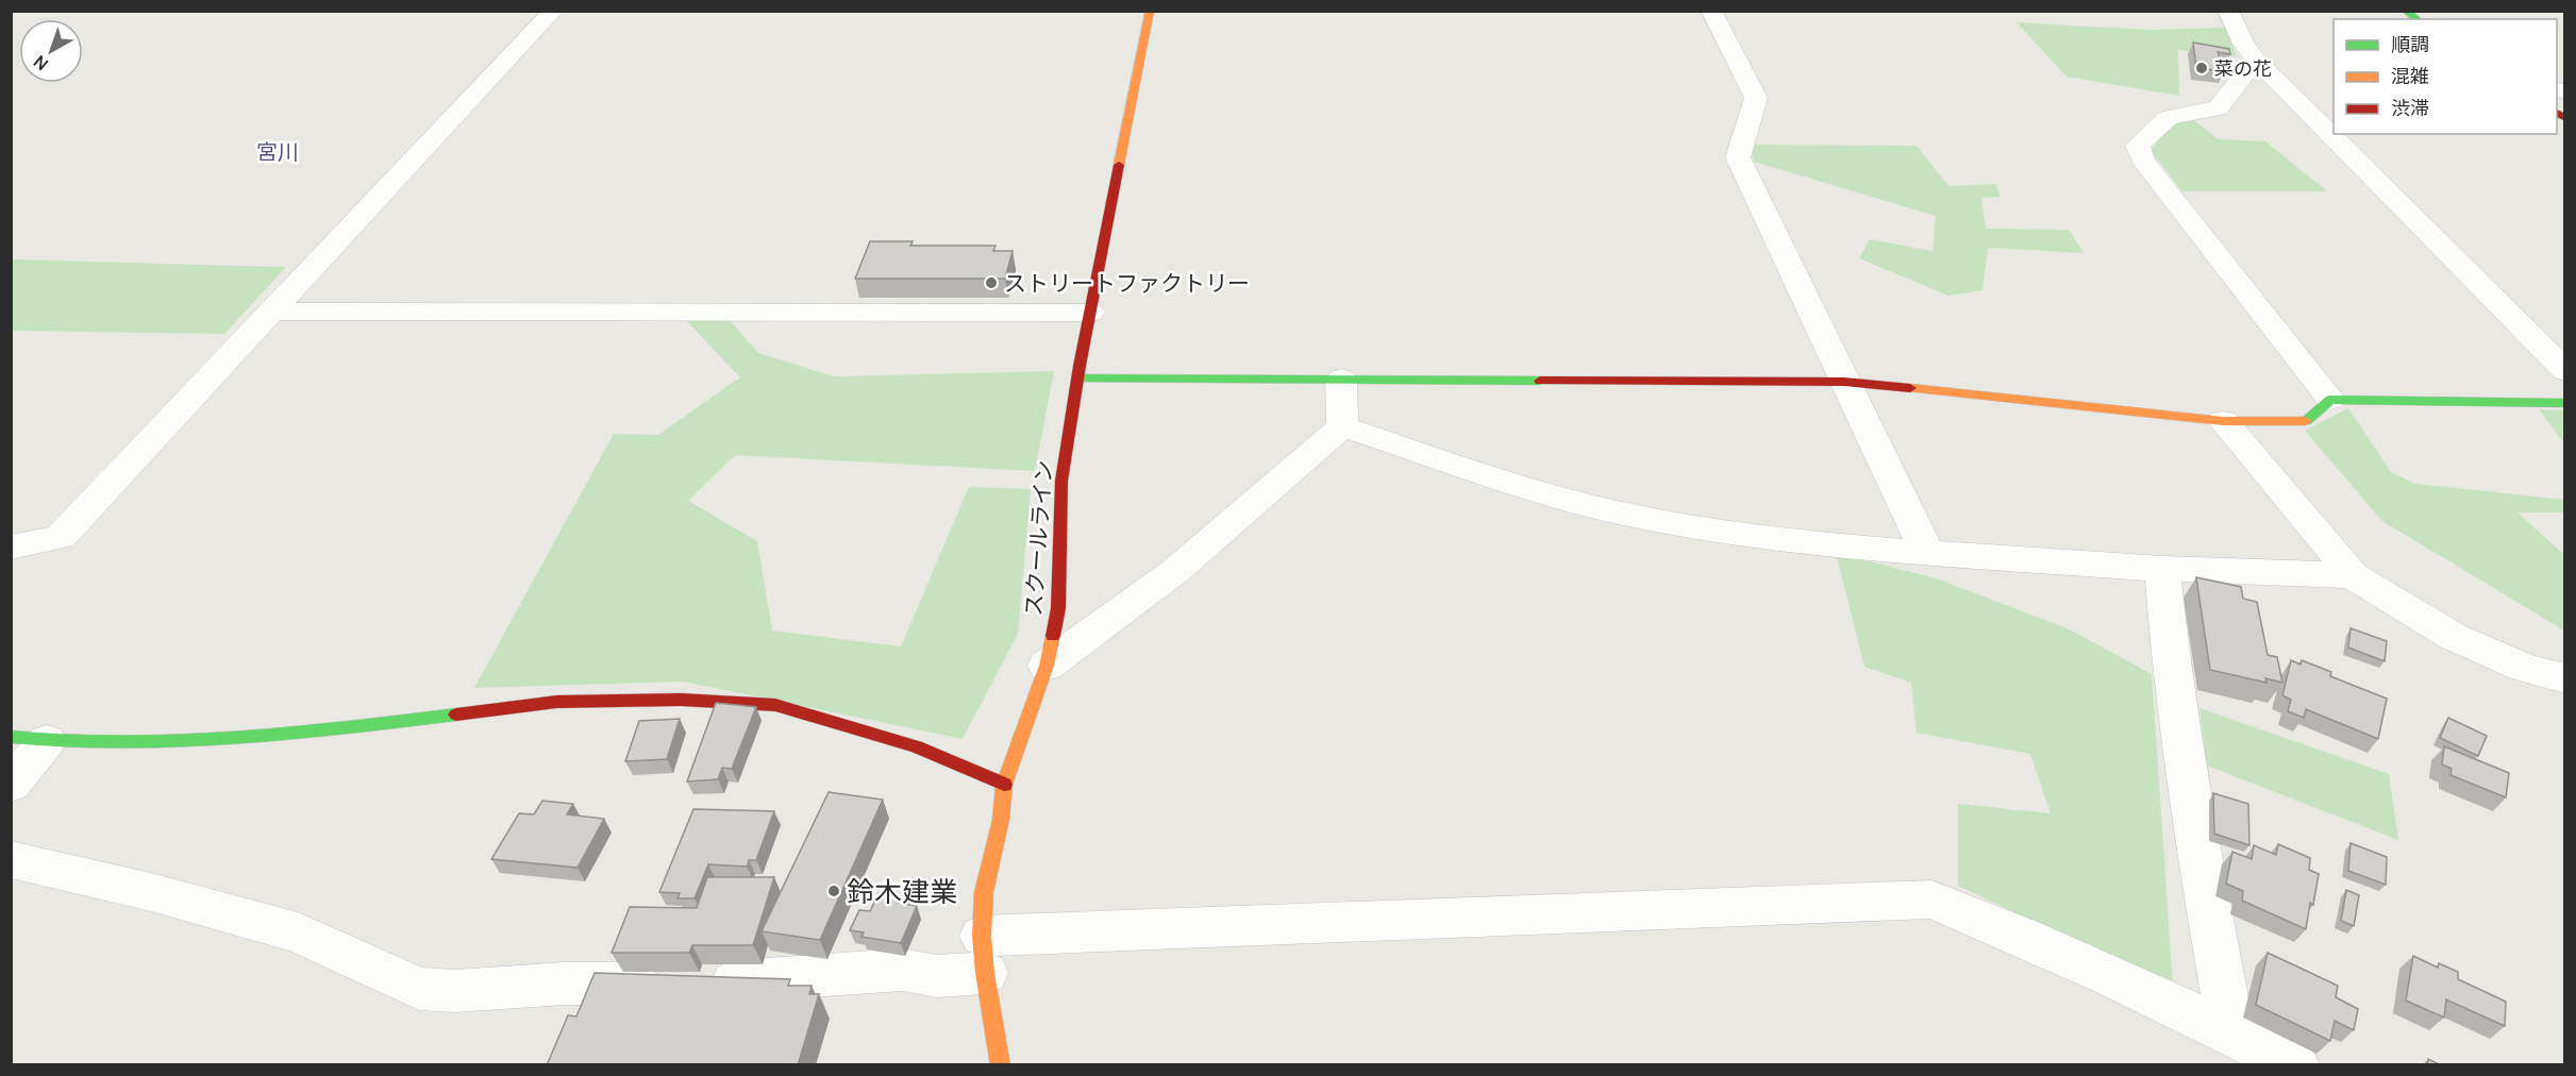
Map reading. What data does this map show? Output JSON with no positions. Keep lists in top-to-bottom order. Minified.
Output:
{"streets":{"street":["スクールライン"]},"districts":["宮川"],"places":["菜の花","ストリートファクトリー","鈴木建業"],"legend":["順調","混雑","渋滞"],"north":"bottom left"}
